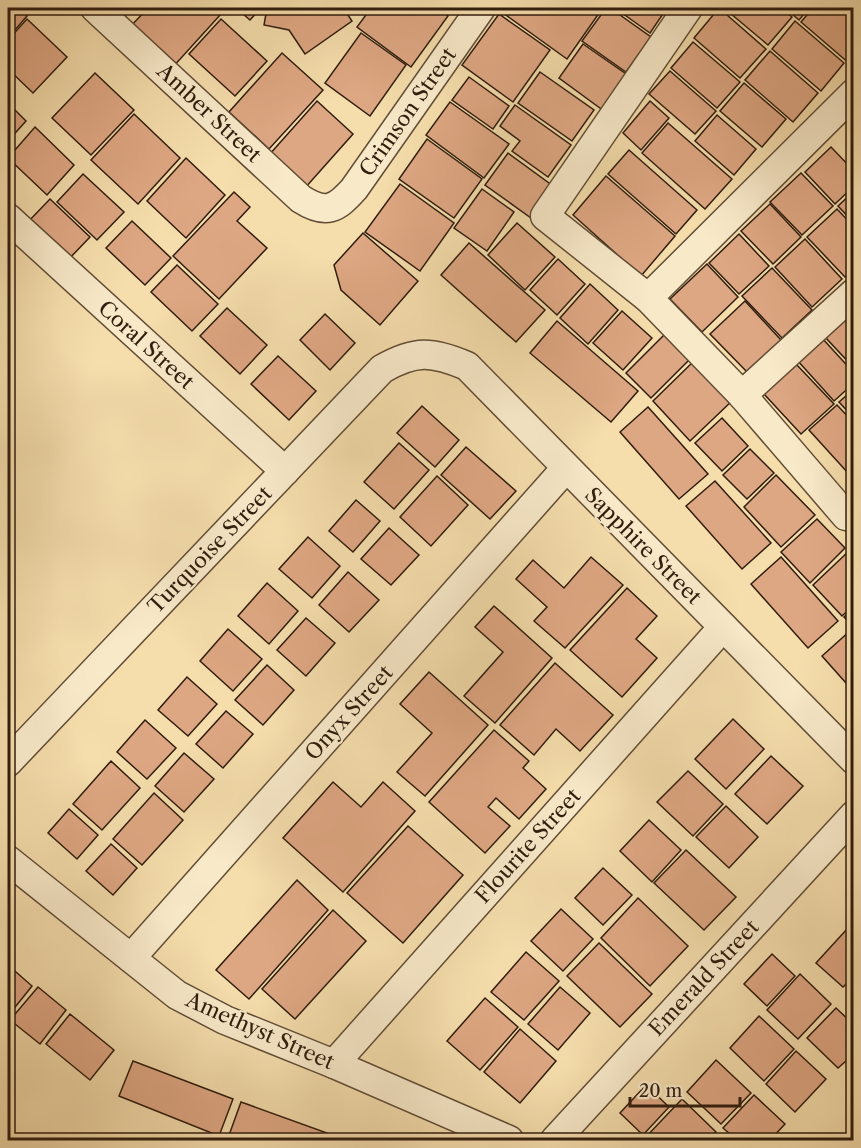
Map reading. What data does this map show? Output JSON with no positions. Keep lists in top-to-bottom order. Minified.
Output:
{"streets":{"street":["Crimson Street","Amber Street","Coral Street","Sapphire Street","Turquoise Street","Onyx Street","Flourite Street","Emerald Street","Amethyst Street"]},"crossings":[["Crimson Street","Amber Street"],["Coral Street","Turquoise Street"],["Sapphire Street","Turquoise Street"],["Sapphire Street","Onyx Street"],["Sapphire Street","Flourite Street"],["Onyx Street","Amethyst Street"],["Flourite Street","Amethyst Street"]],"scale_bar":"20 m"}
